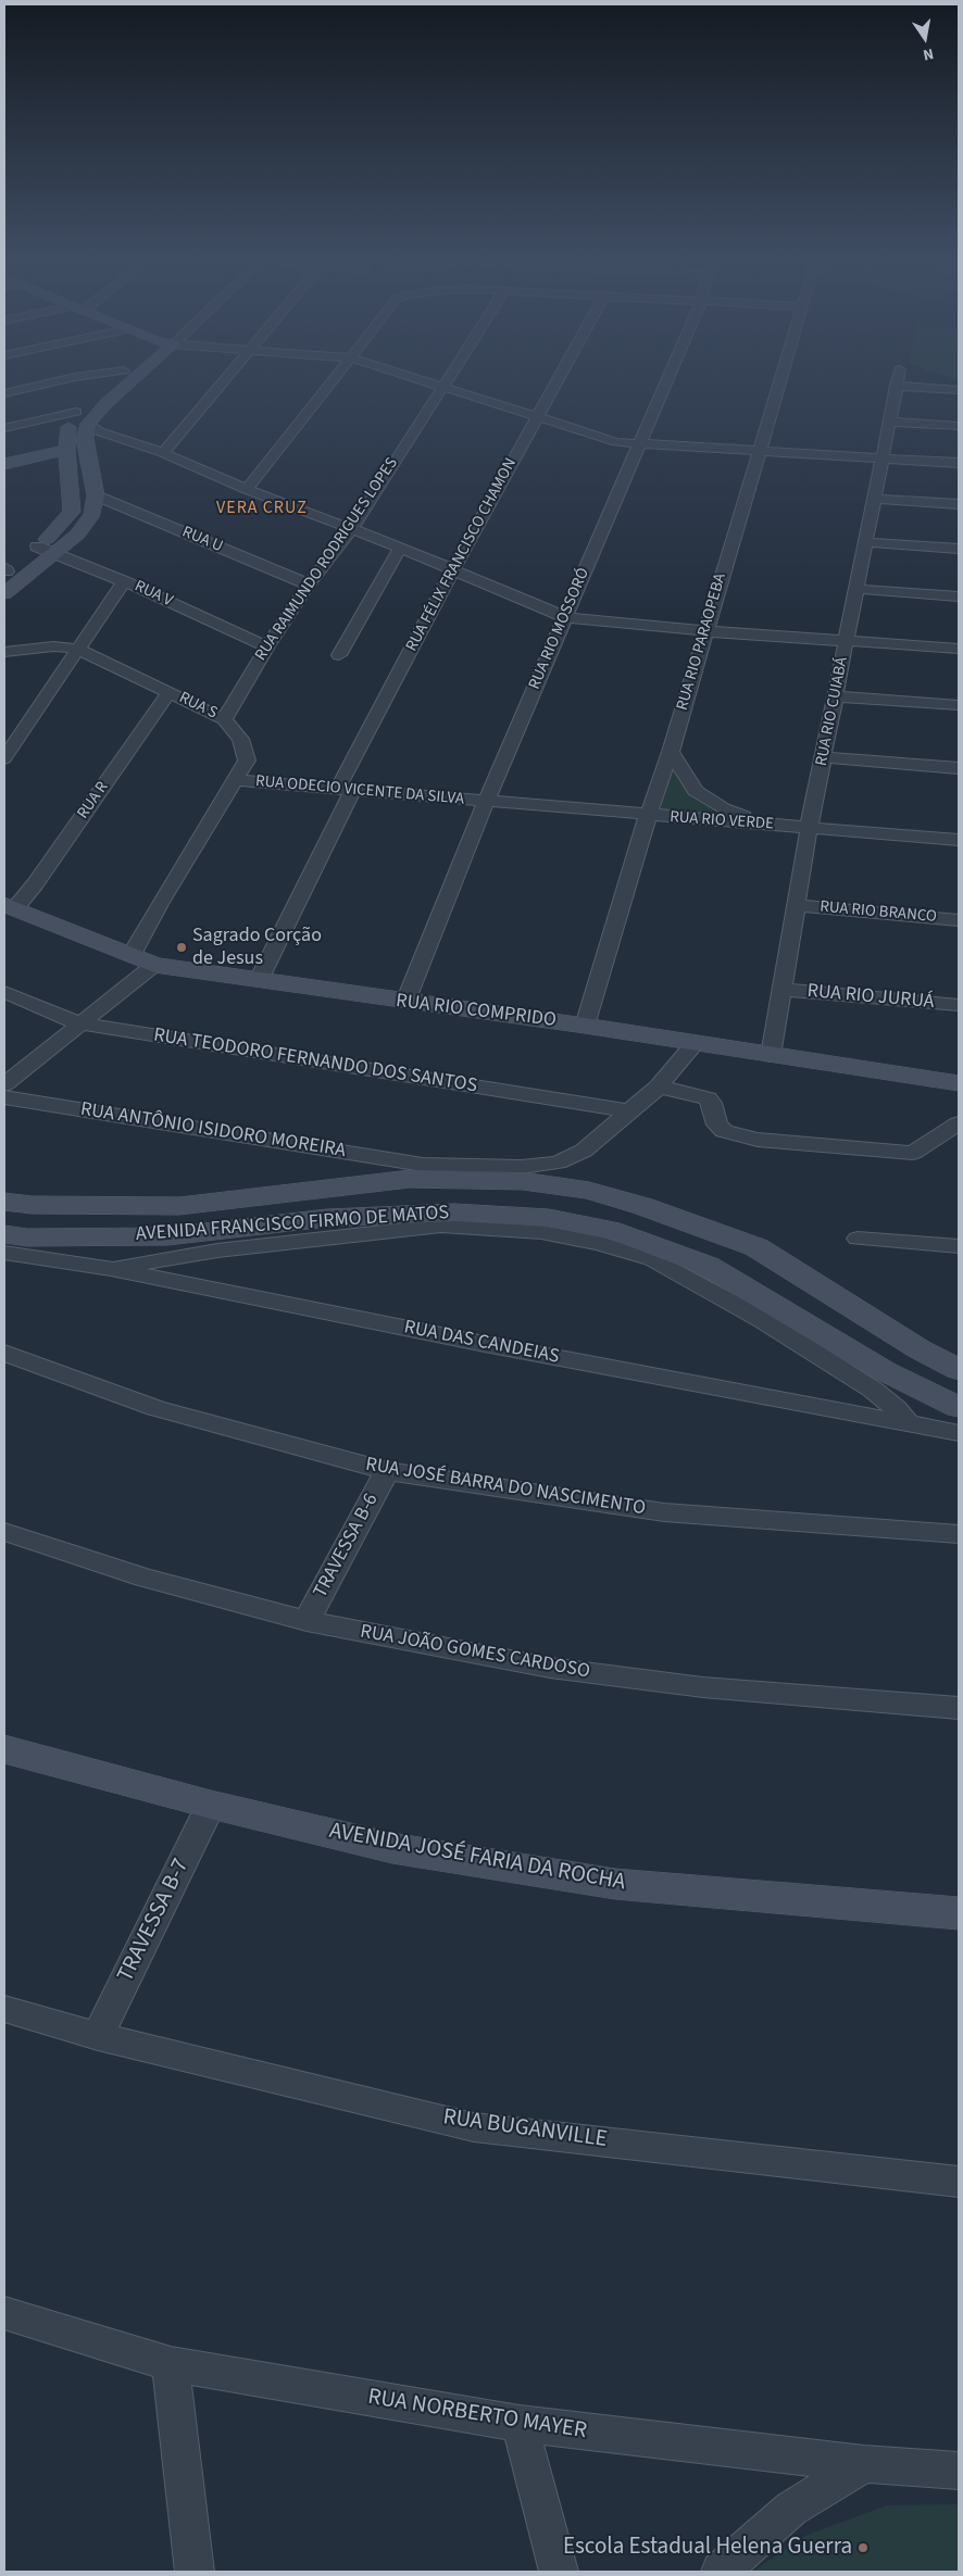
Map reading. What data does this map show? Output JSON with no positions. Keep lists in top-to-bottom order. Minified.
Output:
{"streets":{"street":["RUA U","RUA FÉLIX FRANCISCO CHAMON","RUA RAIMUNDO RODRIGUES LOPES","RUA V","RUA RIO MOSSORÓ","RUA RIO PARAOPEBA","RUA S","RUA RIO CUIABÁ","RUA ODECIO VICENTE DA SILVA","RUA R","RUA RIO VERDE","RUA RIO BRANCO","RUA RIO JURUÁ","RUA RIO COMPRIDO","RUA TEODORO FERNANDO DOS SANTOS","RUA ANTÔNIO ISIDORO MOREIRA","AVENIDA FRANCISCO FIRMO DE MATOS","RUA DAS CANDEIAS","RUA JOSÉ BARRA DO NASCIMENTO","TRAVESSA B-6","RUA JOÃO GOMES CARDOSO","AVENIDA JOSÉ FARIA DA ROCHA","TRAVESSA B-7","RUA BUGANVILLE","RUA NORBERTO MAYER"]},"crossings":[["RUA U","RUA RAIMUNDO RODRIGUES LOPES"],["RUA FÉLIX FRANCISCO CHAMON","RUA ODECIO VICENTE DA SILVA"],["RUA FÉLIX FRANCISCO CHAMON","RUA RIO COMPRIDO"],["RUA RAIMUNDO RODRIGUES LOPES","RUA V"],["RUA RAIMUNDO RODRIGUES LOPES","RUA S"],["RUA RIO MOSSORÓ","RUA ODECIO VICENTE DA SILVA"],["RUA RIO MOSSORÓ","RUA RIO VERDE"],["RUA RIO MOSSORÓ","RUA RIO COMPRIDO"],["RUA RIO PARAOPEBA","RUA RIO VERDE"],["RUA RIO PARAOPEBA","RUA RIO COMPRIDO"],["RUA S","RUA ODECIO VICENTE DA SILVA"],["RUA S","RUA R"],["RUA S","RUA RIO COMPRIDO"],["RUA RIO CUIABÁ","RUA RIO VERDE"],["RUA RIO CUIABÁ","RUA RIO BRANCO"],["RUA RIO CUIABÁ","RUA RIO JURUÁ"],["RUA RIO CUIABÁ","RUA RIO COMPRIDO"],["RUA ODECIO VICENTE DA SILVA","RUA RIO VERDE"],["RUA R","RUA RIO COMPRIDO"],["RUA RIO COMPRIDO","RUA ANTÔNIO ISIDORO MOREIRA"],["RUA TEODORO FERNANDO DOS SANTOS","RUA ANTÔNIO ISIDORO MOREIRA"],["RUA JOSÉ BARRA DO NASCIMENTO","TRAVESSA B-6"],["TRAVESSA B-6","RUA JOÃO GOMES CARDOSO"],["AVENIDA JOSÉ FARIA DA ROCHA","TRAVESSA B-7"],["TRAVESSA B-7","RUA BUGANVILLE"]],"districts":["VERA CRUZ"],"places":["Sagrado Corção de Jesus","Escola Estadual Helena Guerra"],"north":"bottom"}
